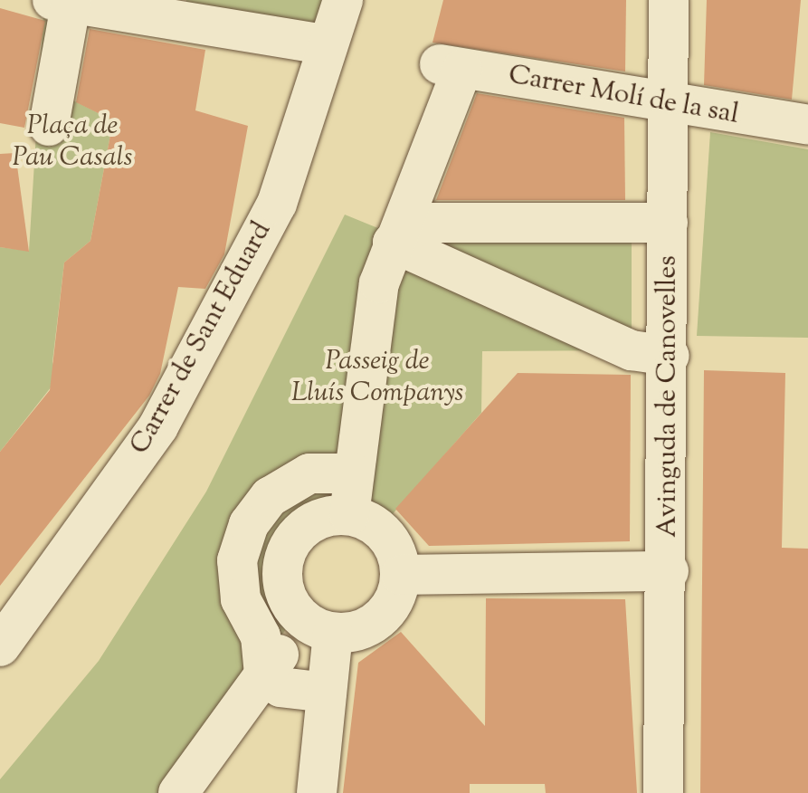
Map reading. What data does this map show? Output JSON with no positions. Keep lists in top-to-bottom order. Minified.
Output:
{"streets":{"street":["Carrer Molí de la sal","Carrer de Sant Eduard","Avinguda de Canovelles"]},"crossings":[["Carrer Molí de la sal","Avinguda de Canovelles"]],"parks":["Plaça de Pau Casals","Passeig de Lluís Companys"]}
